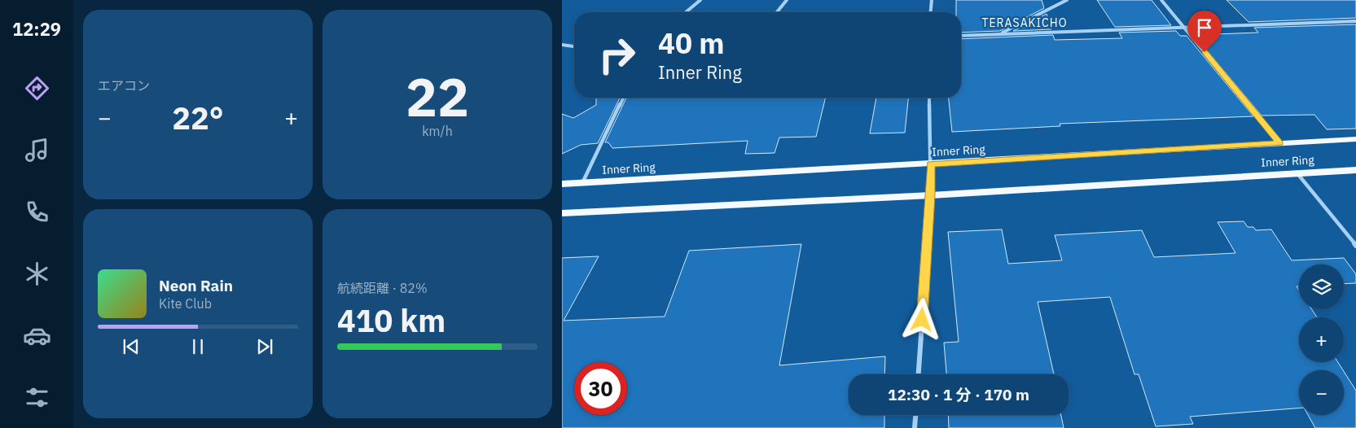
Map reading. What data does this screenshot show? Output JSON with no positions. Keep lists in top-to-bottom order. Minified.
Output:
{"streets":{"main road":["Inner Ring"]},"districts":["TERASAKICHO"],"page":{"tabs":"12:29","tile":["エアコン",["22","km/h"],["航続距離 · 82%","410 km"]],"turn":["40 m","Inner Ring"],"heat":["−","22°","+"],"map_buttons":["+","−"],"song":["Neon Rain","Kite Club"],"limit":"30","trip":"12:30 · 1 分 · 170 m"}}
